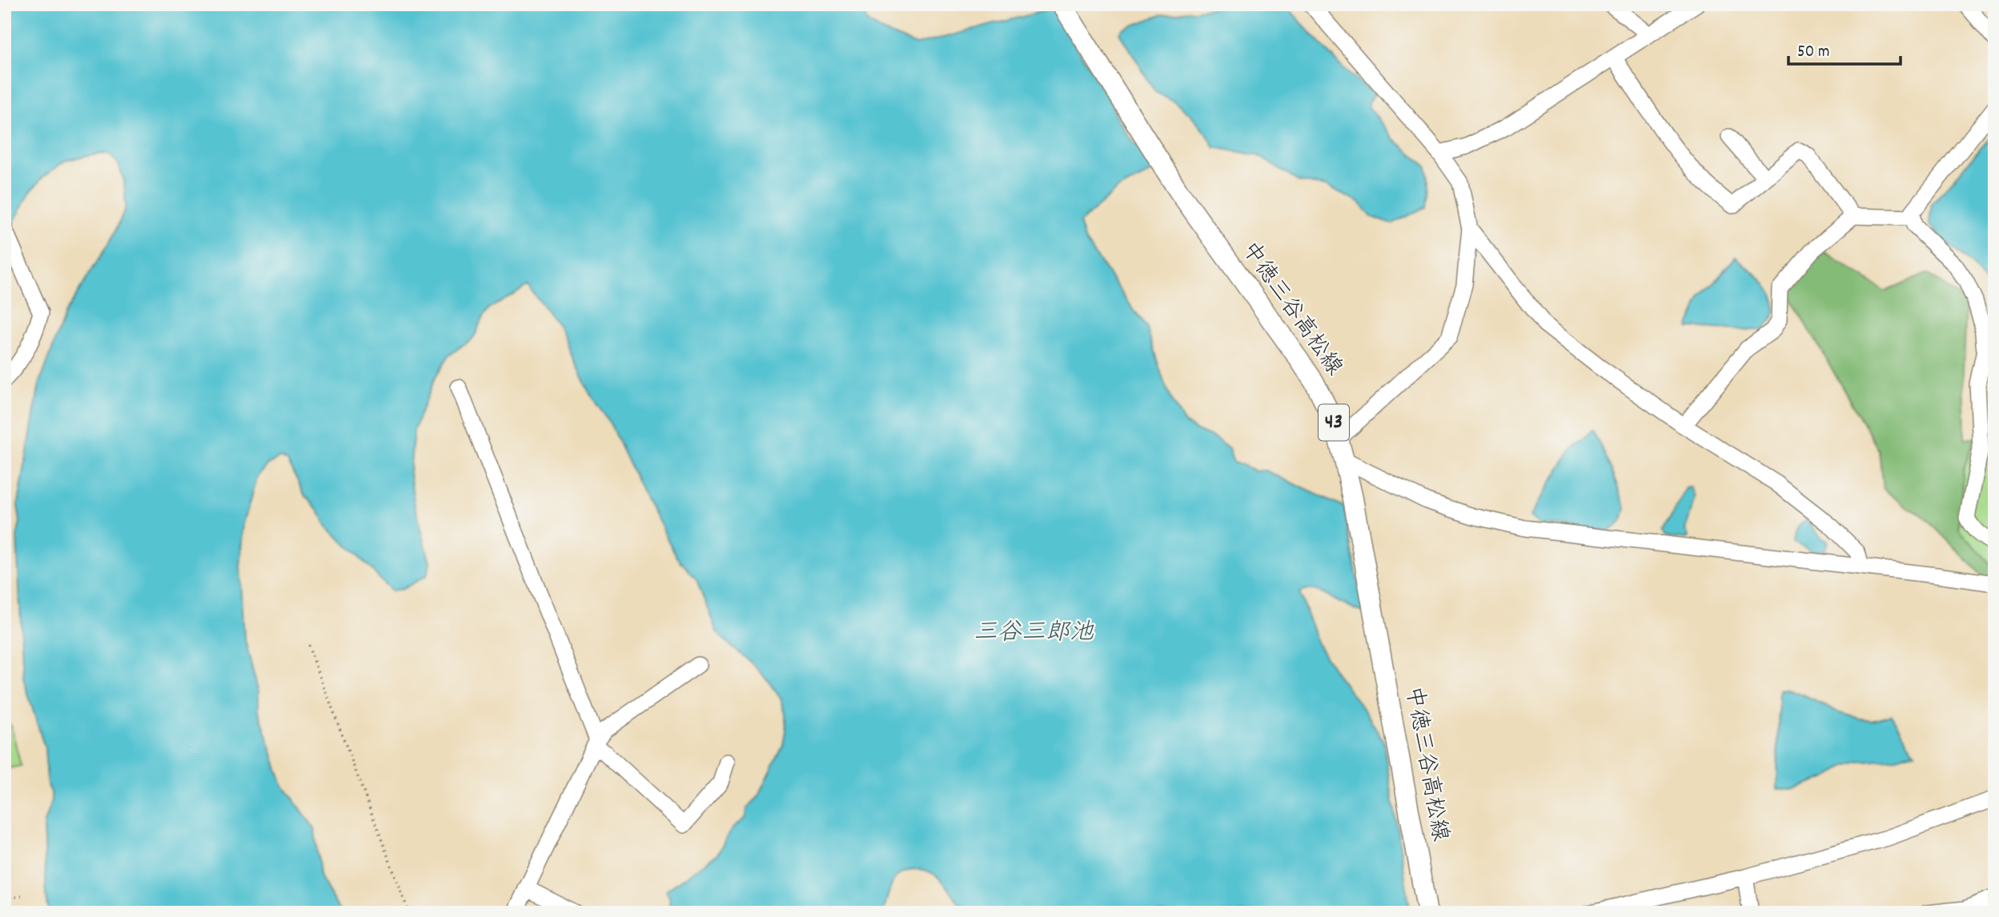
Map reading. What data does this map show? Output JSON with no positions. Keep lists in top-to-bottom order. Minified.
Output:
{"streets":{"main road":["中徳三谷高松線","43"]},"water":["三谷三郎池"],"scale_bar":"50 m"}
